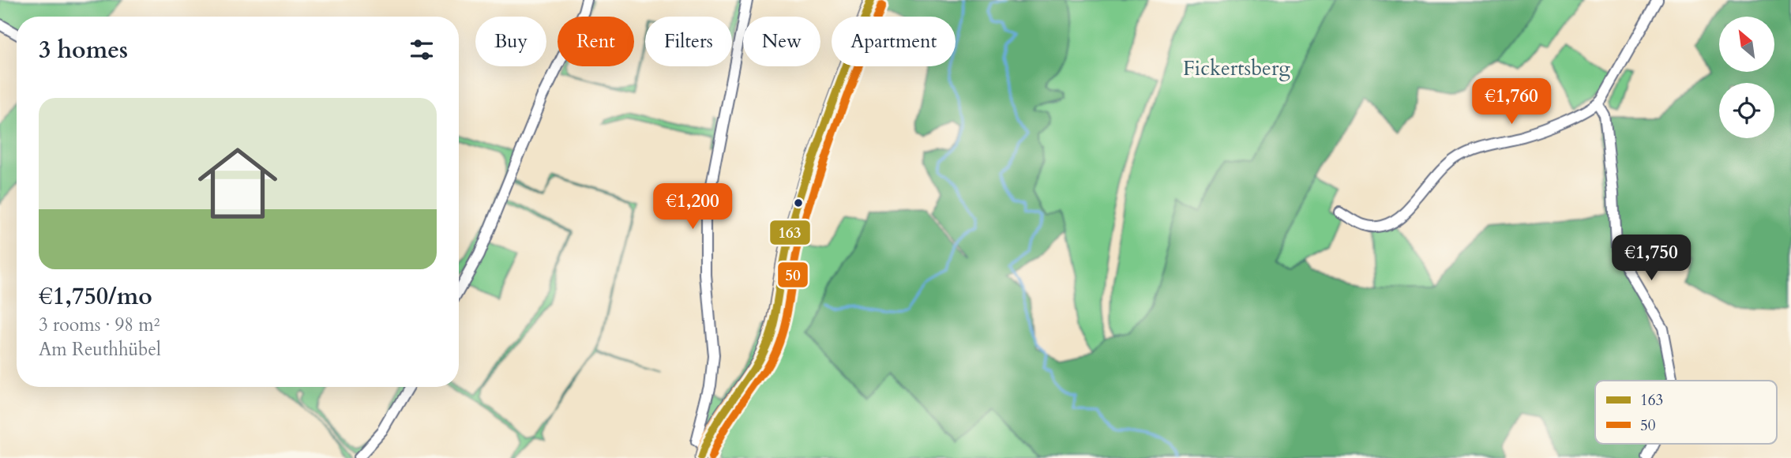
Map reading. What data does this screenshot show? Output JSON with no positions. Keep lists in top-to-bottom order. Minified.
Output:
{"parks":["Fickertsberg"],"lines":["transit line 163","transit line 50"],"legend":["163","50"],"north":"top left","page":{"chip":["Buy","Rent","Filters","New","Apartment"],"heading":"3 homes","price":["€1,760","€1,200","€1,750"],"list":[{"name":"€1,750/mo","note":"3 rooms · 98 m² · Am Reuthhübel"}]}}
